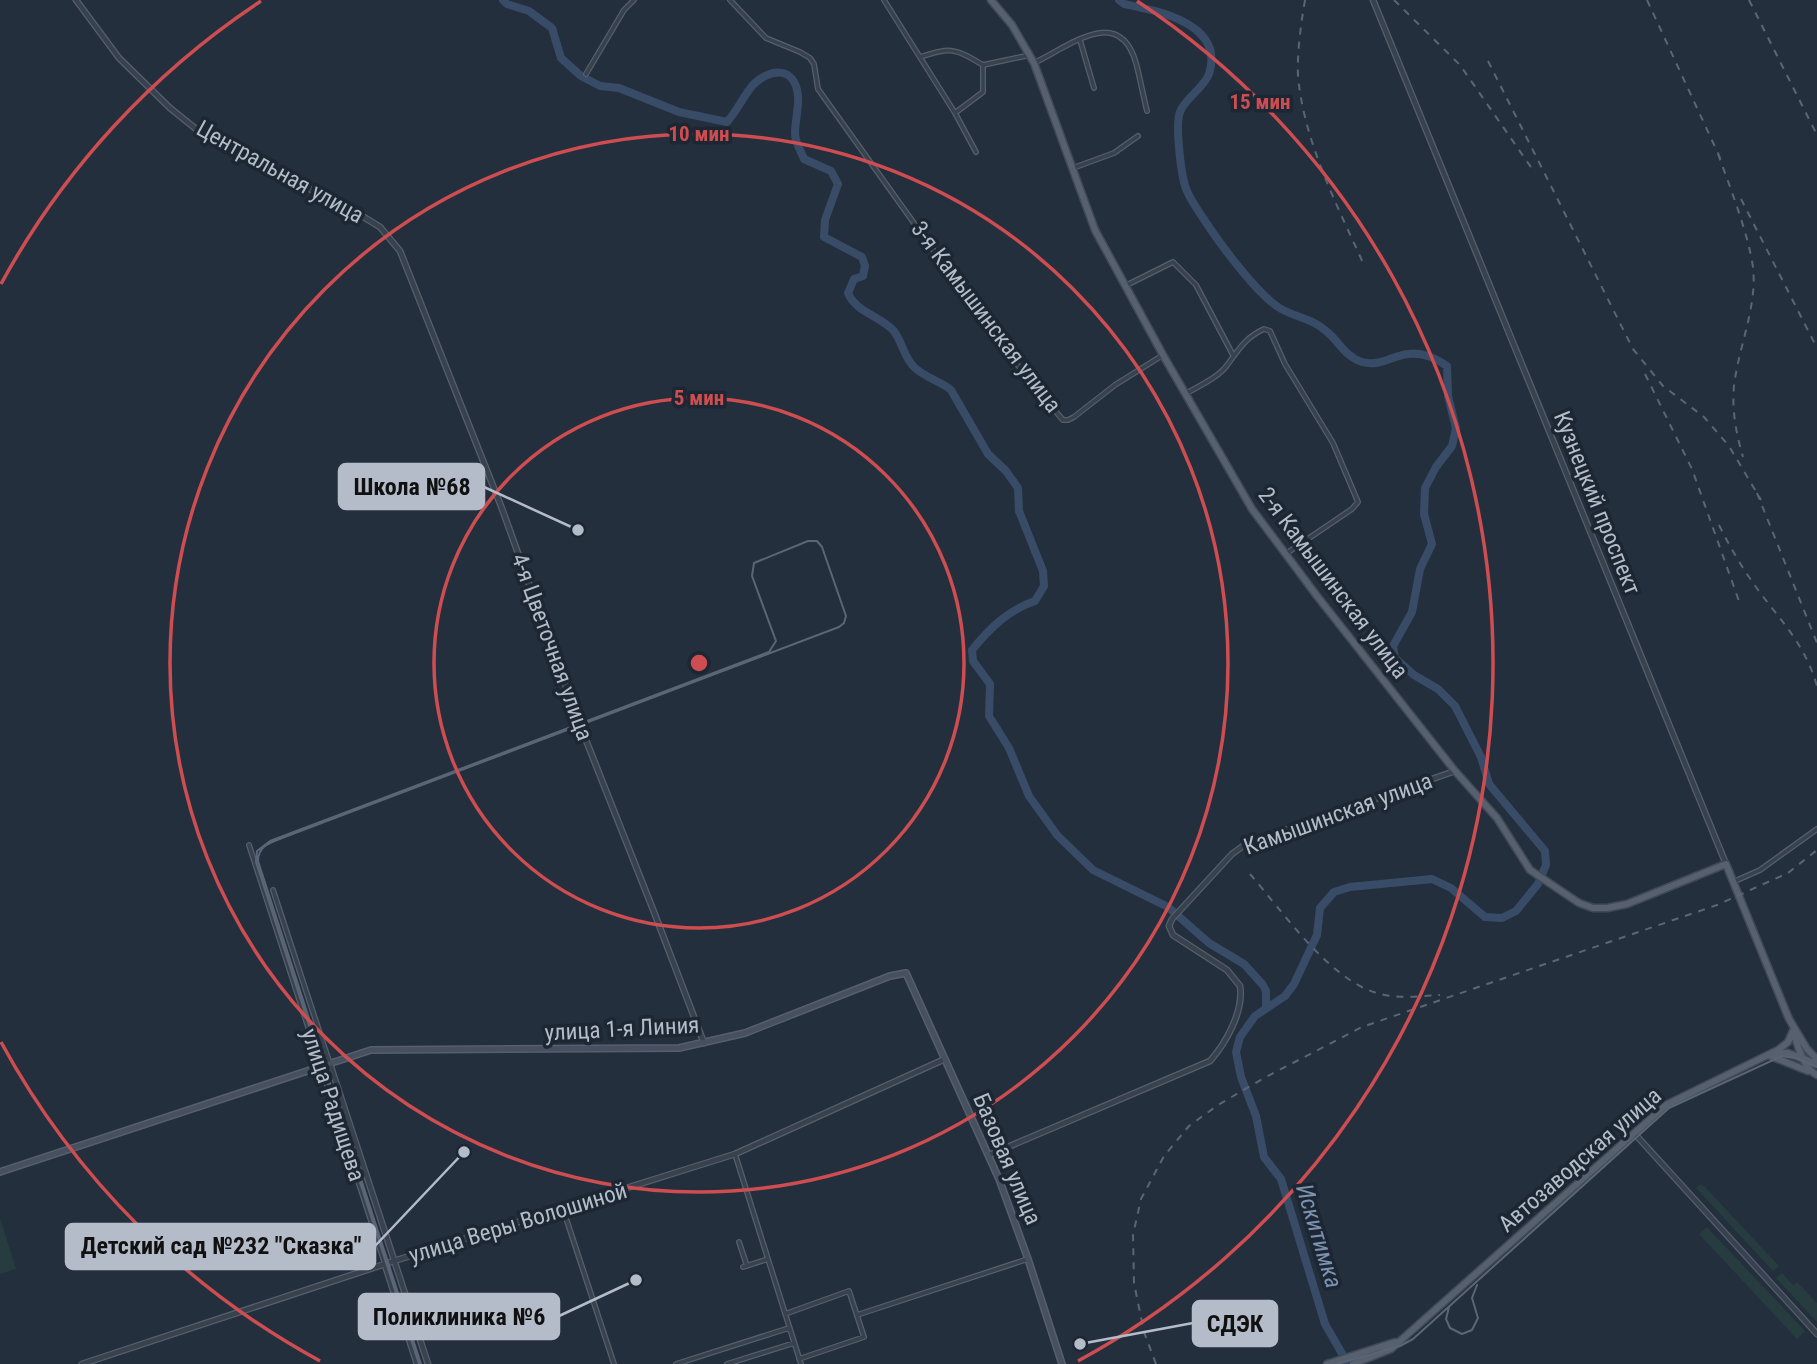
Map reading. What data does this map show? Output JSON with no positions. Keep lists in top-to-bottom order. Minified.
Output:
{"streets":{"main road":["Кузнецкий проспект","2-я Камышинская улица","улица 1-я Линия","Базовая улица","Автозаводская улица"],"street":["Центральная улица","3-я Камышинская улица","4-я Цветочная улица","Камышинская улица","улица Радищева","улица Веры Волошиной"]},"crossings":[["Центральная улица","4-я Цветочная улица"],["3-я Камышинская улица","2-я Камышинская улица"],["Кузнецкий проспект","2-я Камышинская улица"],["Кузнецкий проспект","Автозаводская улица"],["2-я Камышинская улица","Камышинская улица"],["4-я Цветочная улица","улица 1-я Линия"],["Камышинская улица","Базовая улица"],["улица 1-я Линия","улица Радищева"],["улица 1-я Линия","Базовая улица"],["улица Радищева","улица Веры Волошиной"],["Базовая улица","улица Веры Волошиной"]],"water":["Искитимка"],"places":["Школа №68","Детский сад №232 \"Сказка\"","Поликлиника №6","СДЭК"],"rings":["15 мин","10 мин","5 мин"]}
